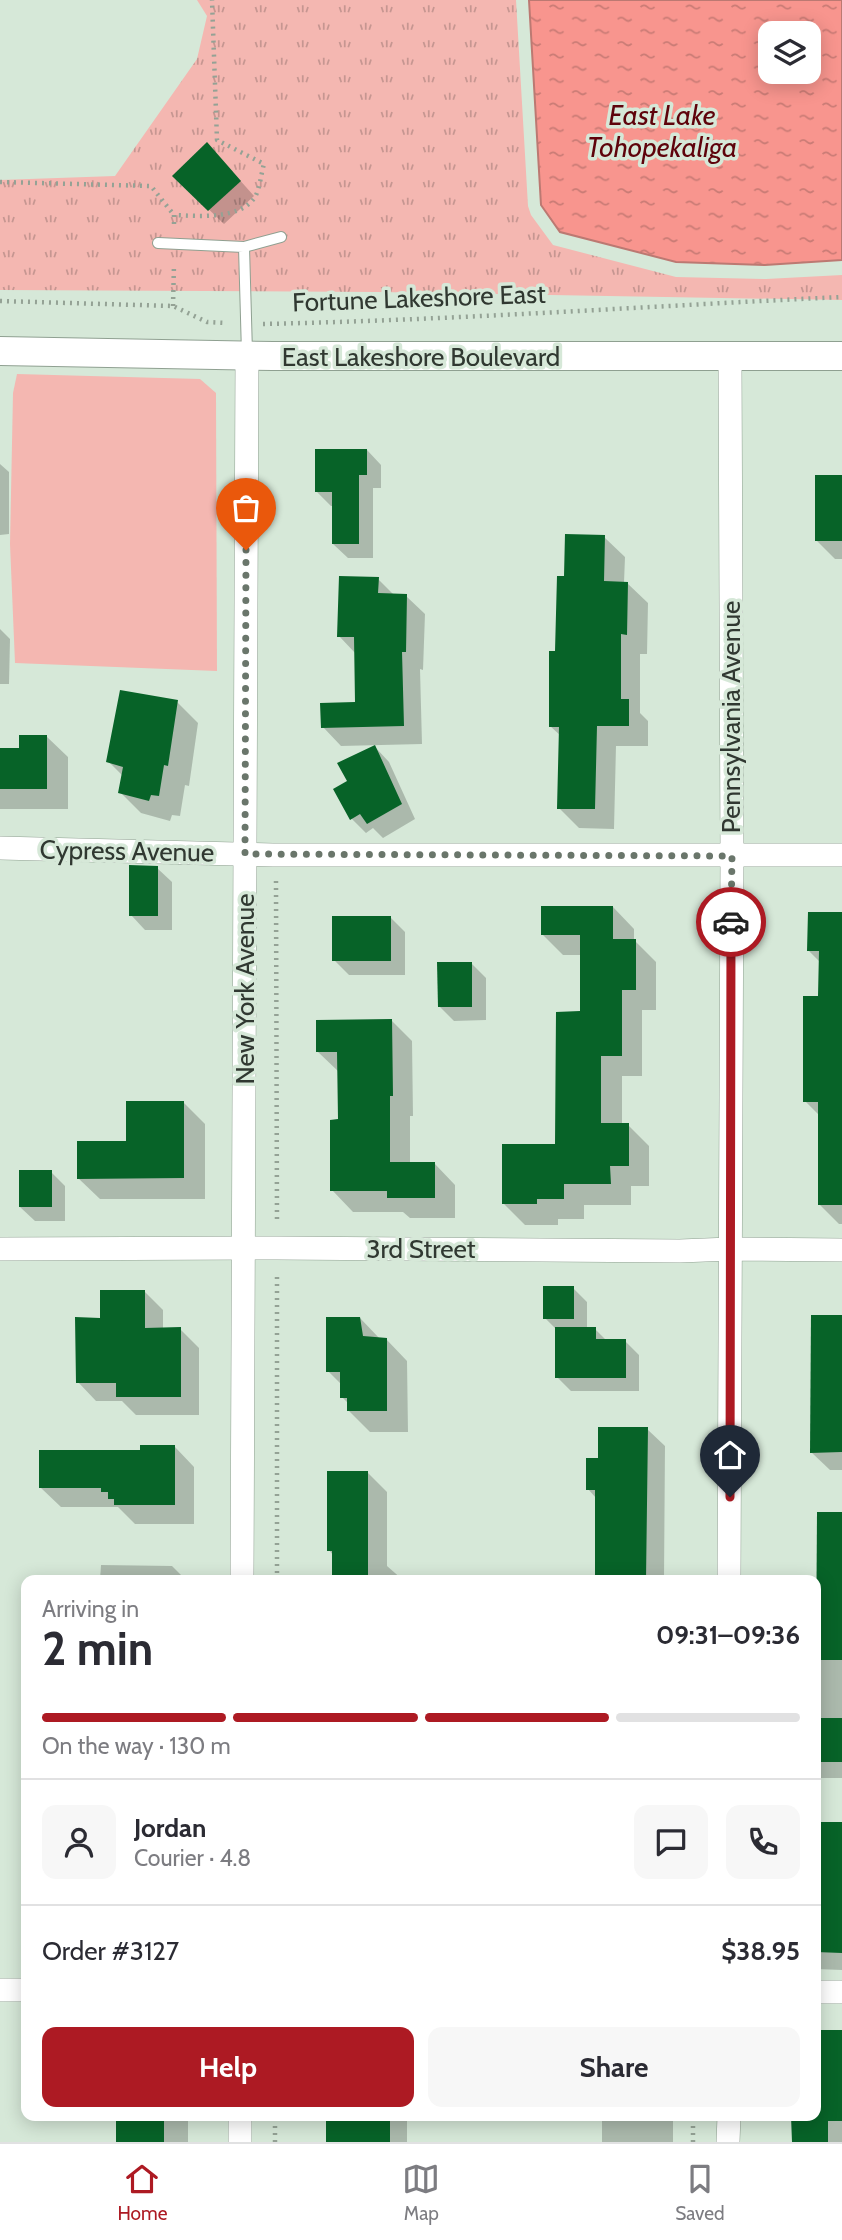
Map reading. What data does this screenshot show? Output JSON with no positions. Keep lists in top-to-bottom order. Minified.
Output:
{"streets":{"street":["East Lakeshore Boulevard","Pennsylvania Avenue","Cypress Avenue","New York Avenue","3rd Street"],"path":["Fortune Lakeshore East"]},"crossings":[["East Lakeshore Boulevard","Pennsylvania Avenue"],["East Lakeshore Boulevard","New York Avenue"],["Pennsylvania Avenue","Cypress Avenue"],["Pennsylvania Avenue","3rd Street"],["Cypress Avenue","New York Avenue"],["New York Avenue","3rd Street"]],"water":["East Lake Tohopekaliga"],"page":{"heading":["2 min","Arriving in","09:31–09:36"],"panel":["Jordan","Courier · 4.8","Order #3127","$38.95"],"bar":"On the way · 130 m","buttons":["Help","Share"],"tabs":["Home","Map","Saved"]}}
